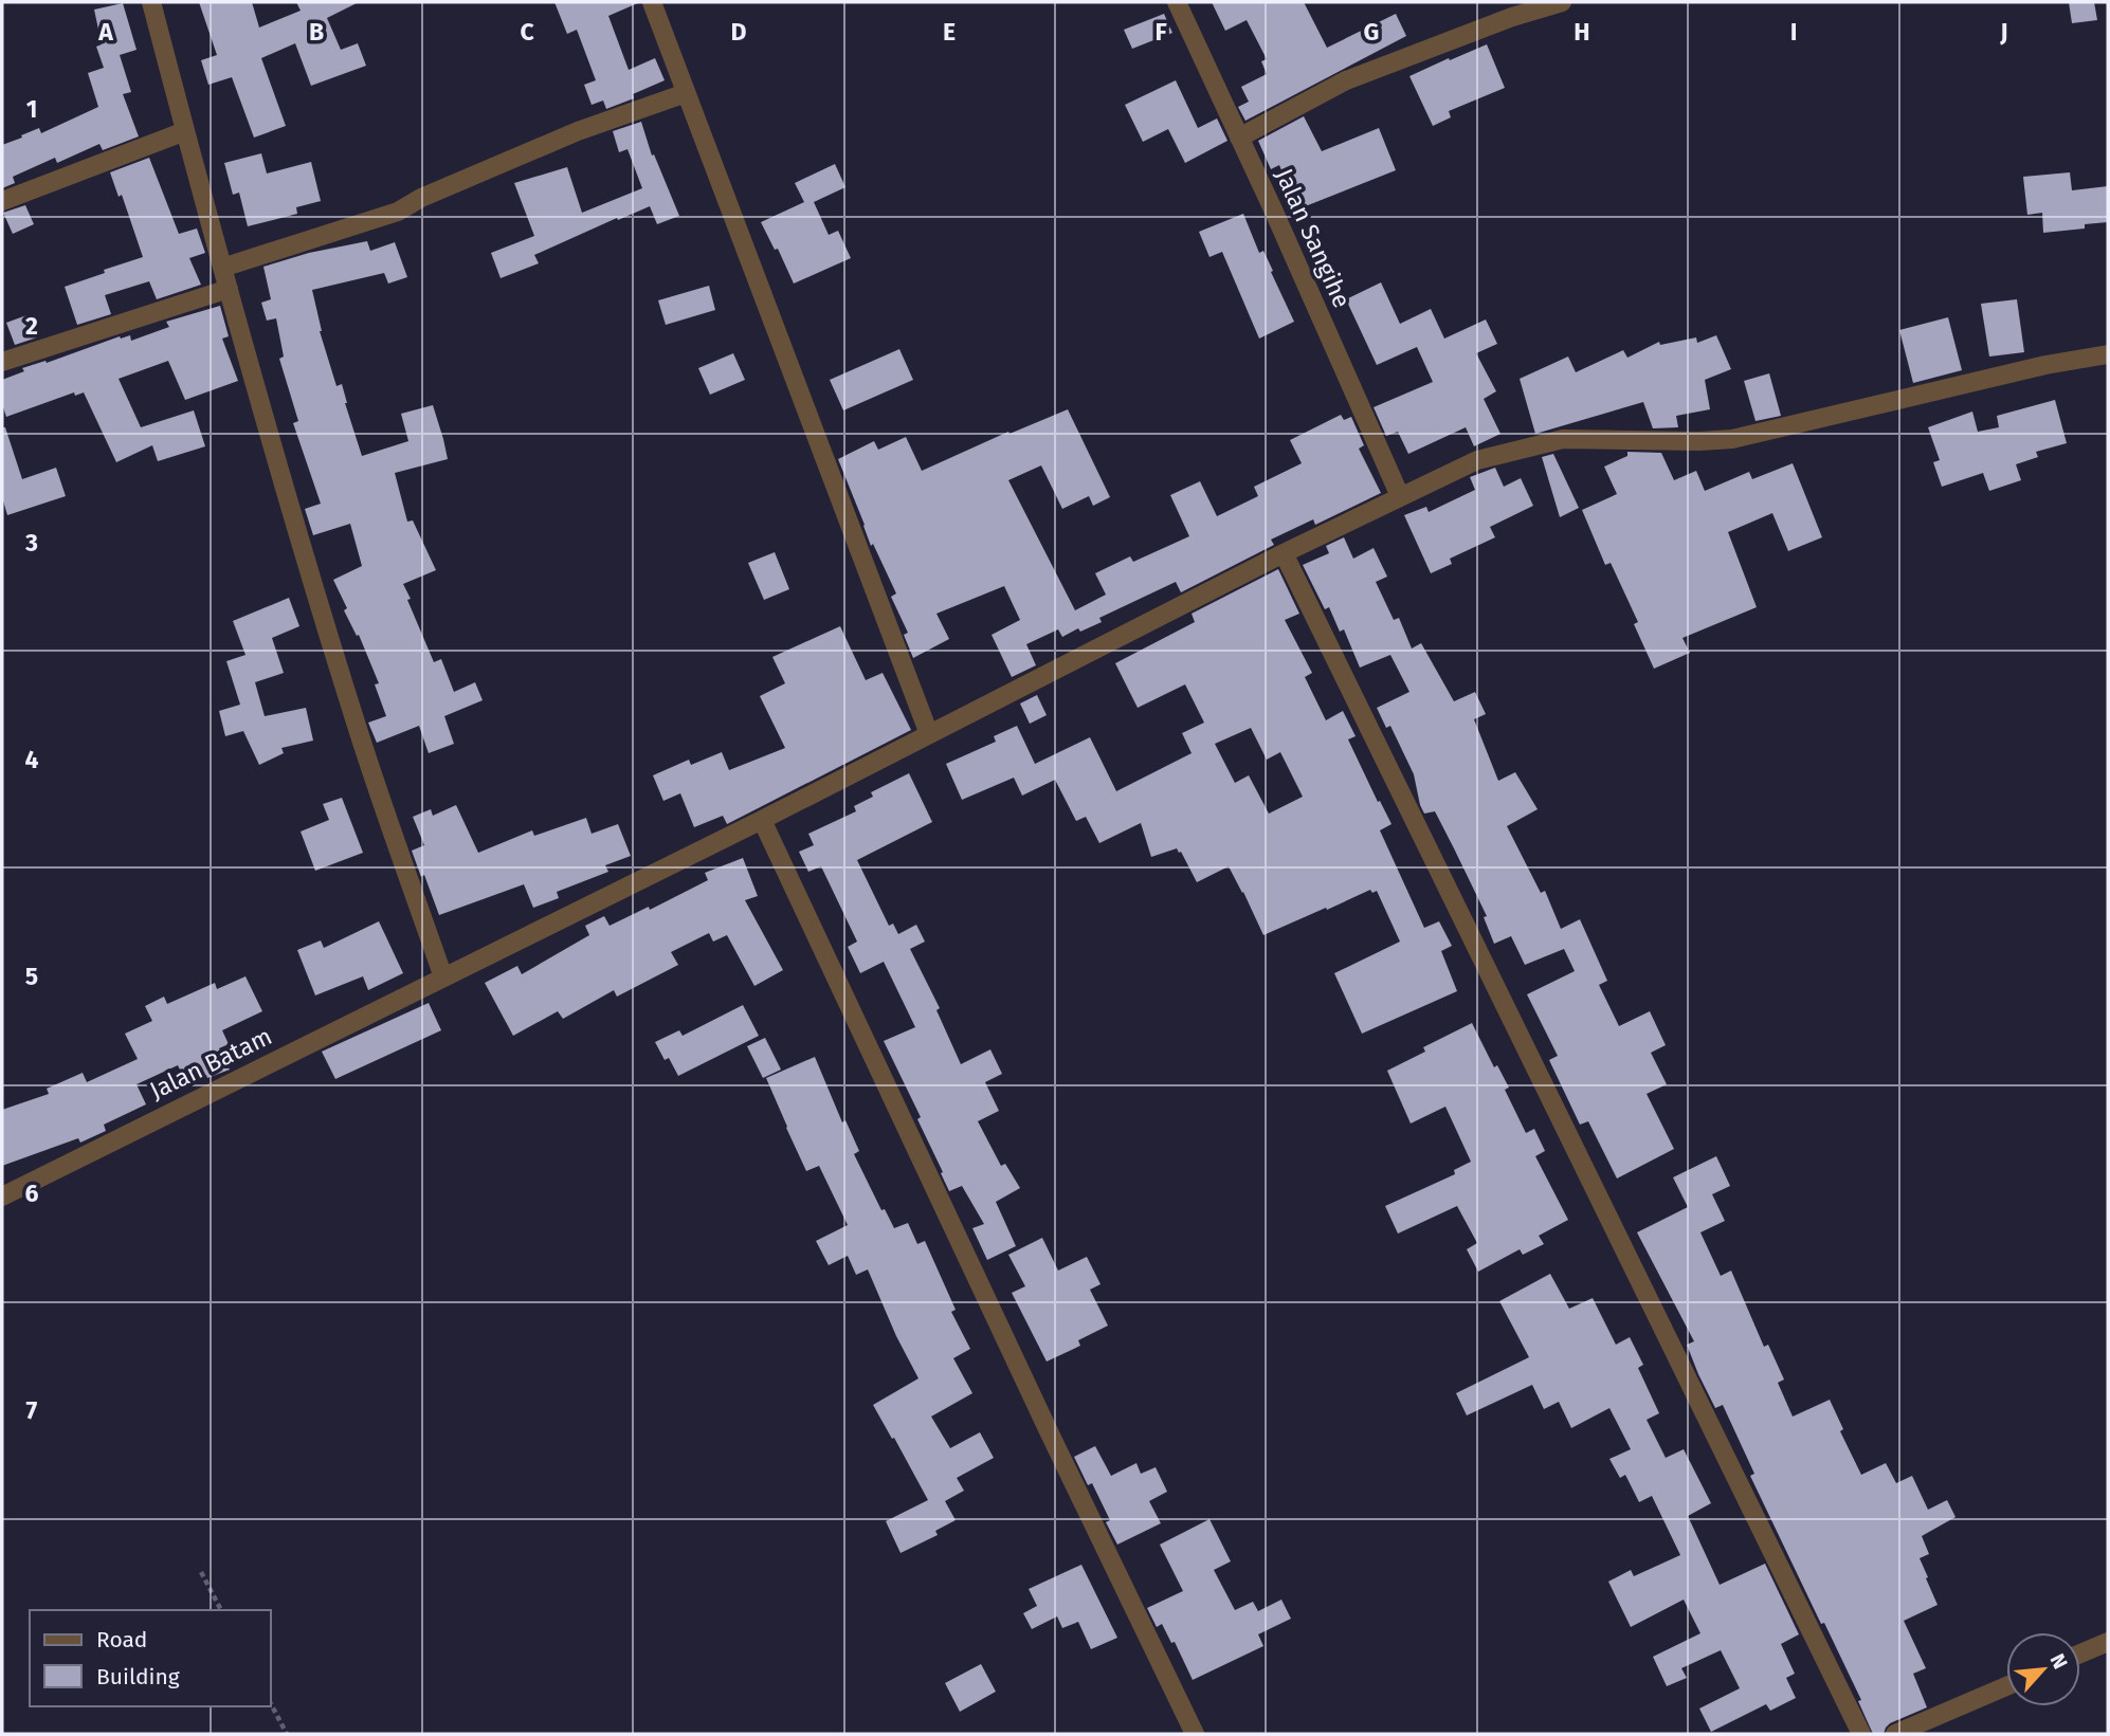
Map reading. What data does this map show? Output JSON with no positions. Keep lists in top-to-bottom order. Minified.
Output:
{"streets":{"street":["Jalan Sangihe","Jalan Batam"]},"crossings":[["Jalan Sangihe","Jalan Batam"]],"legend":["Road","Building"],"north":"top right","grid":{"columns":["A","B","C","D","E","F","G","H","I","J"],"rows":["1","2","3","4","5","6","7"]}}
